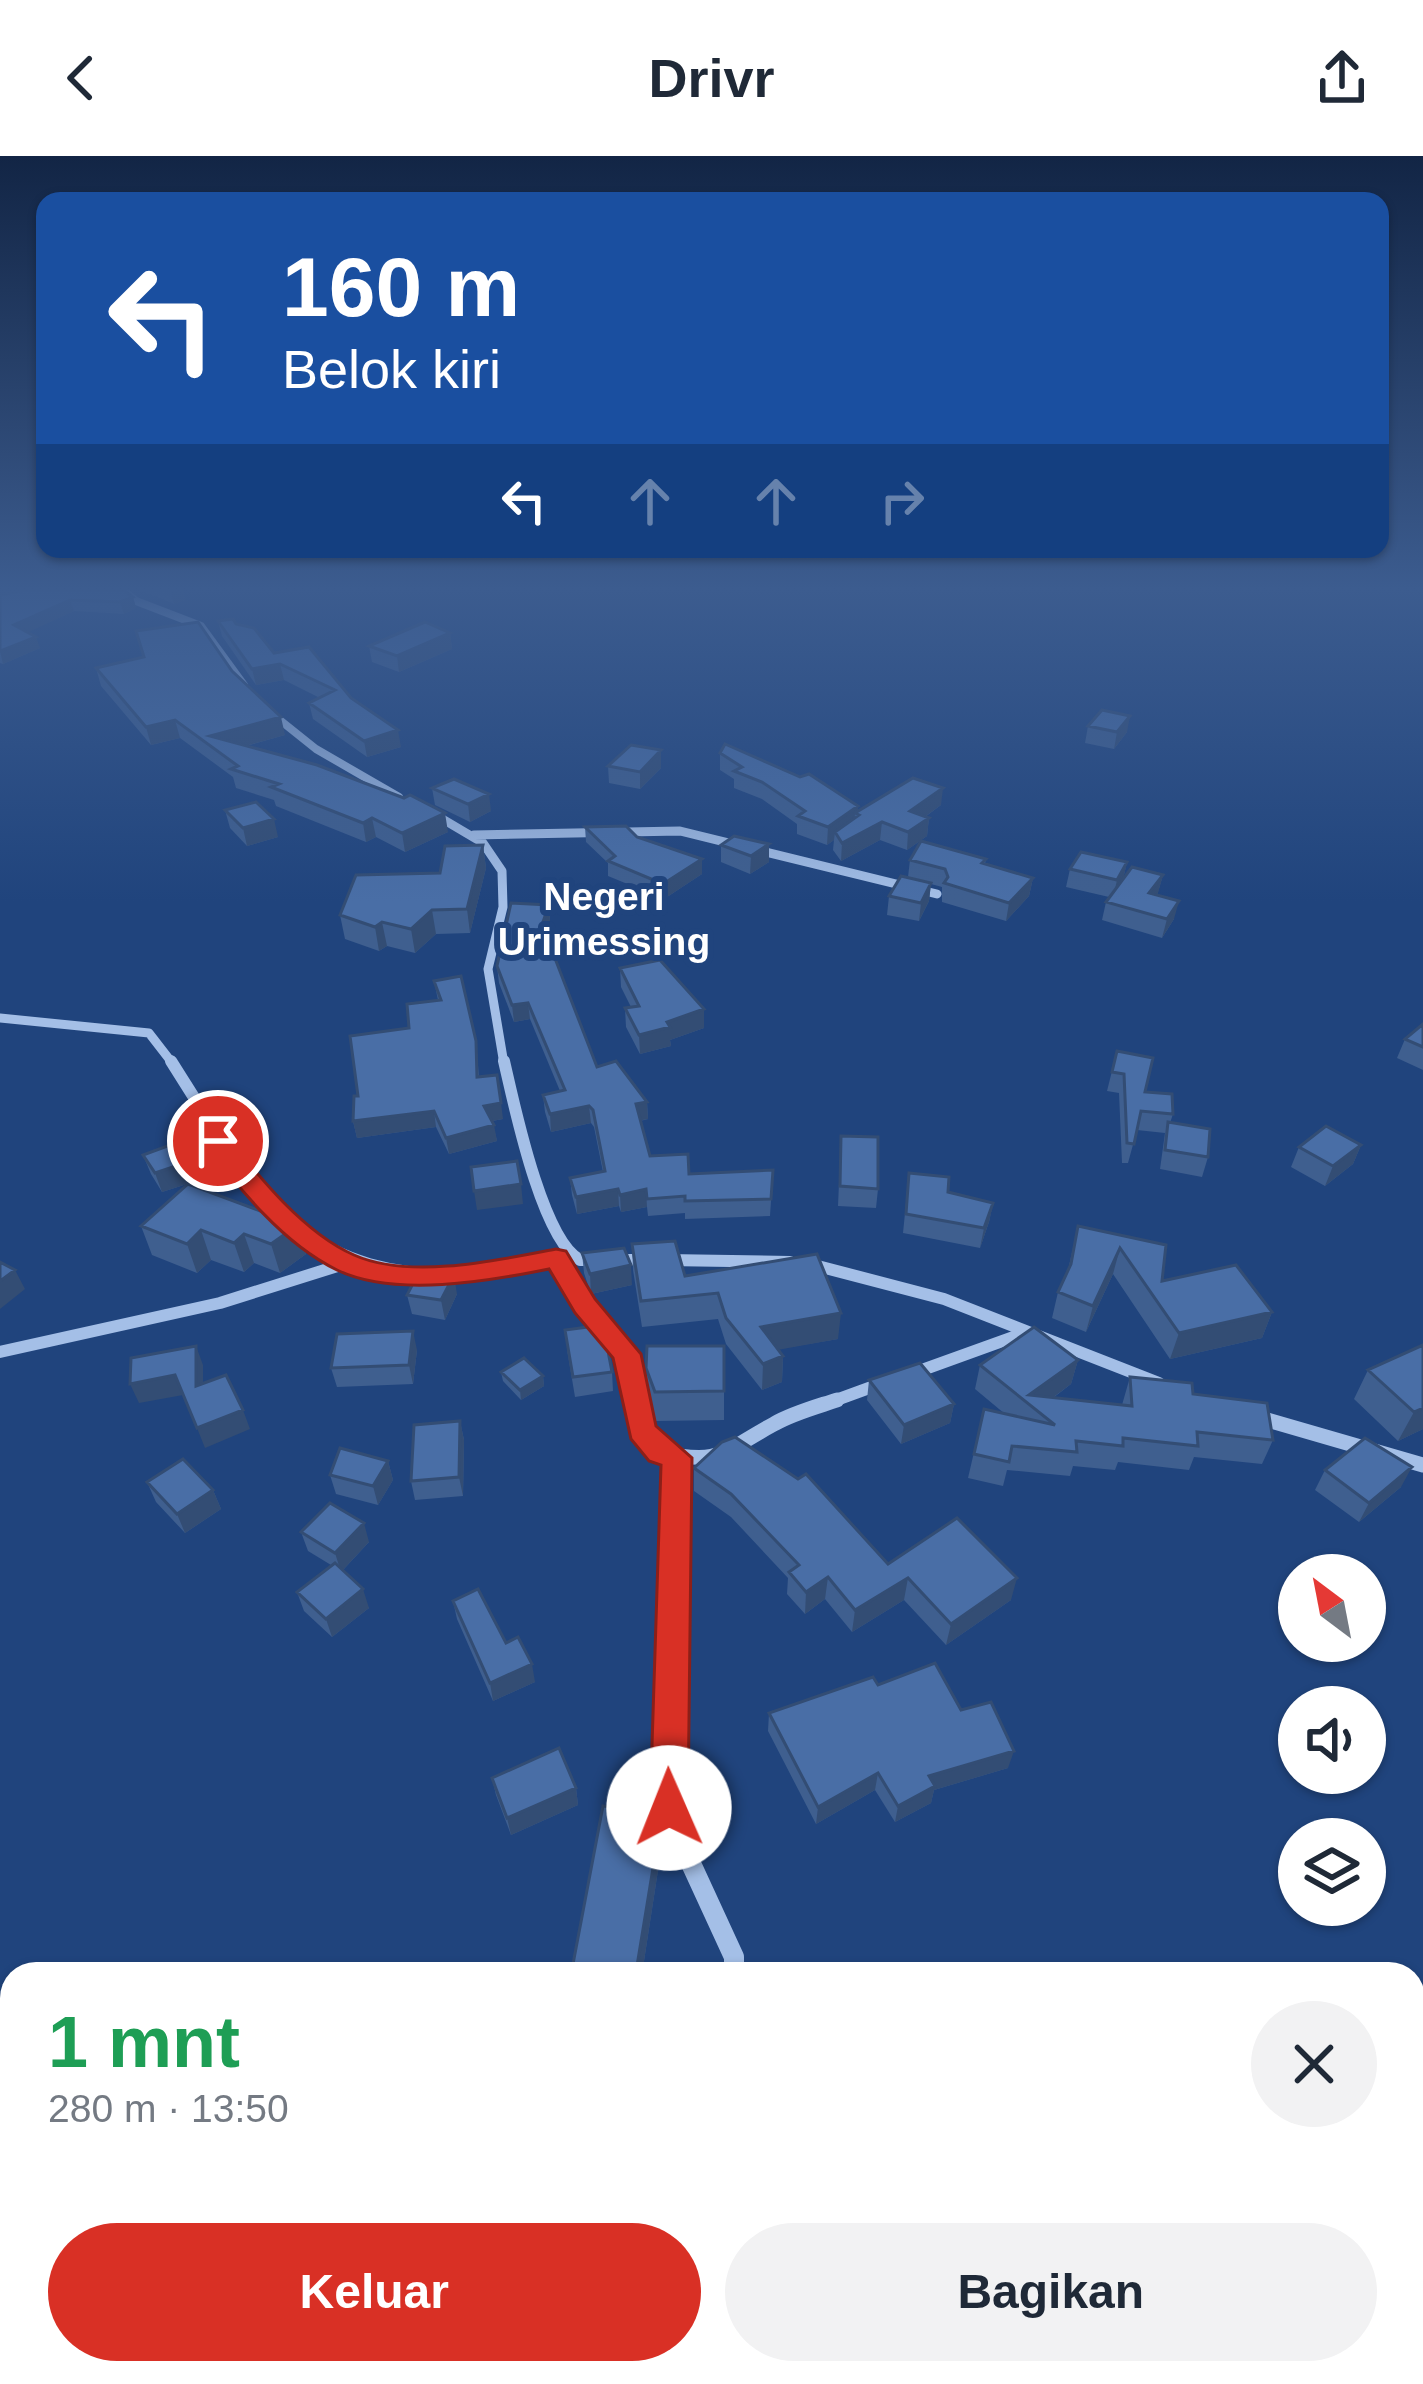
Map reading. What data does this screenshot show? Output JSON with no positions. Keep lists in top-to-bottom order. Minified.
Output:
{"districts":["Negeri Urimessing"],"north":"top left","page":{"header":"Drivr","turn":["160 m","Belok kiri"],"heading":["1 mnt","280 m · 13:50"],"buttons":["Keluar","Bagikan"]}}
